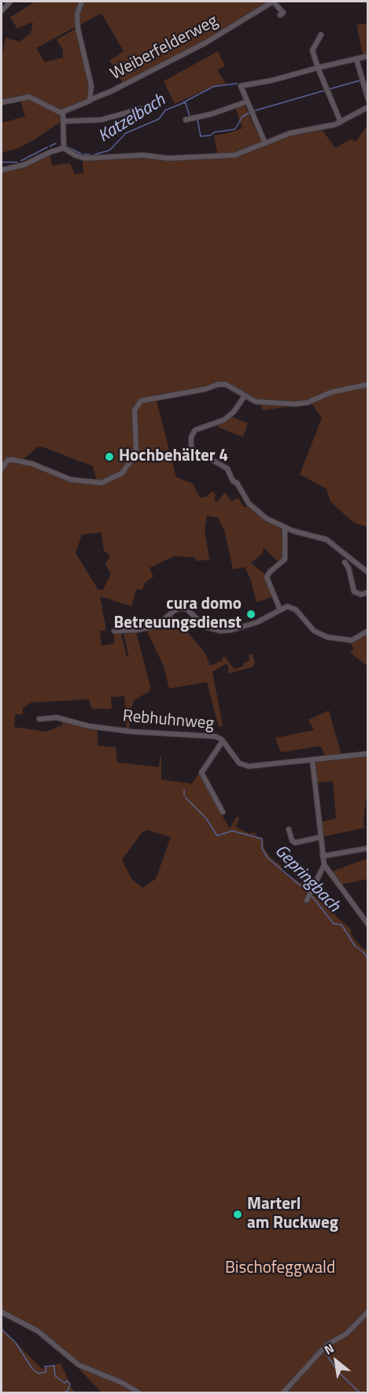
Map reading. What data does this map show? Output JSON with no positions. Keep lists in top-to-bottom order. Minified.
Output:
{"streets":{"street":["Weiberfelderweg","Rebhuhnweg"]},"water":["Katzelbach","Gepringbach"],"parks":["Bischofeggwald"],"places":["Hochbehälter 4","cura domo Betreuungsdienst","Marterl am Ruckweg"],"north":"top left"}
